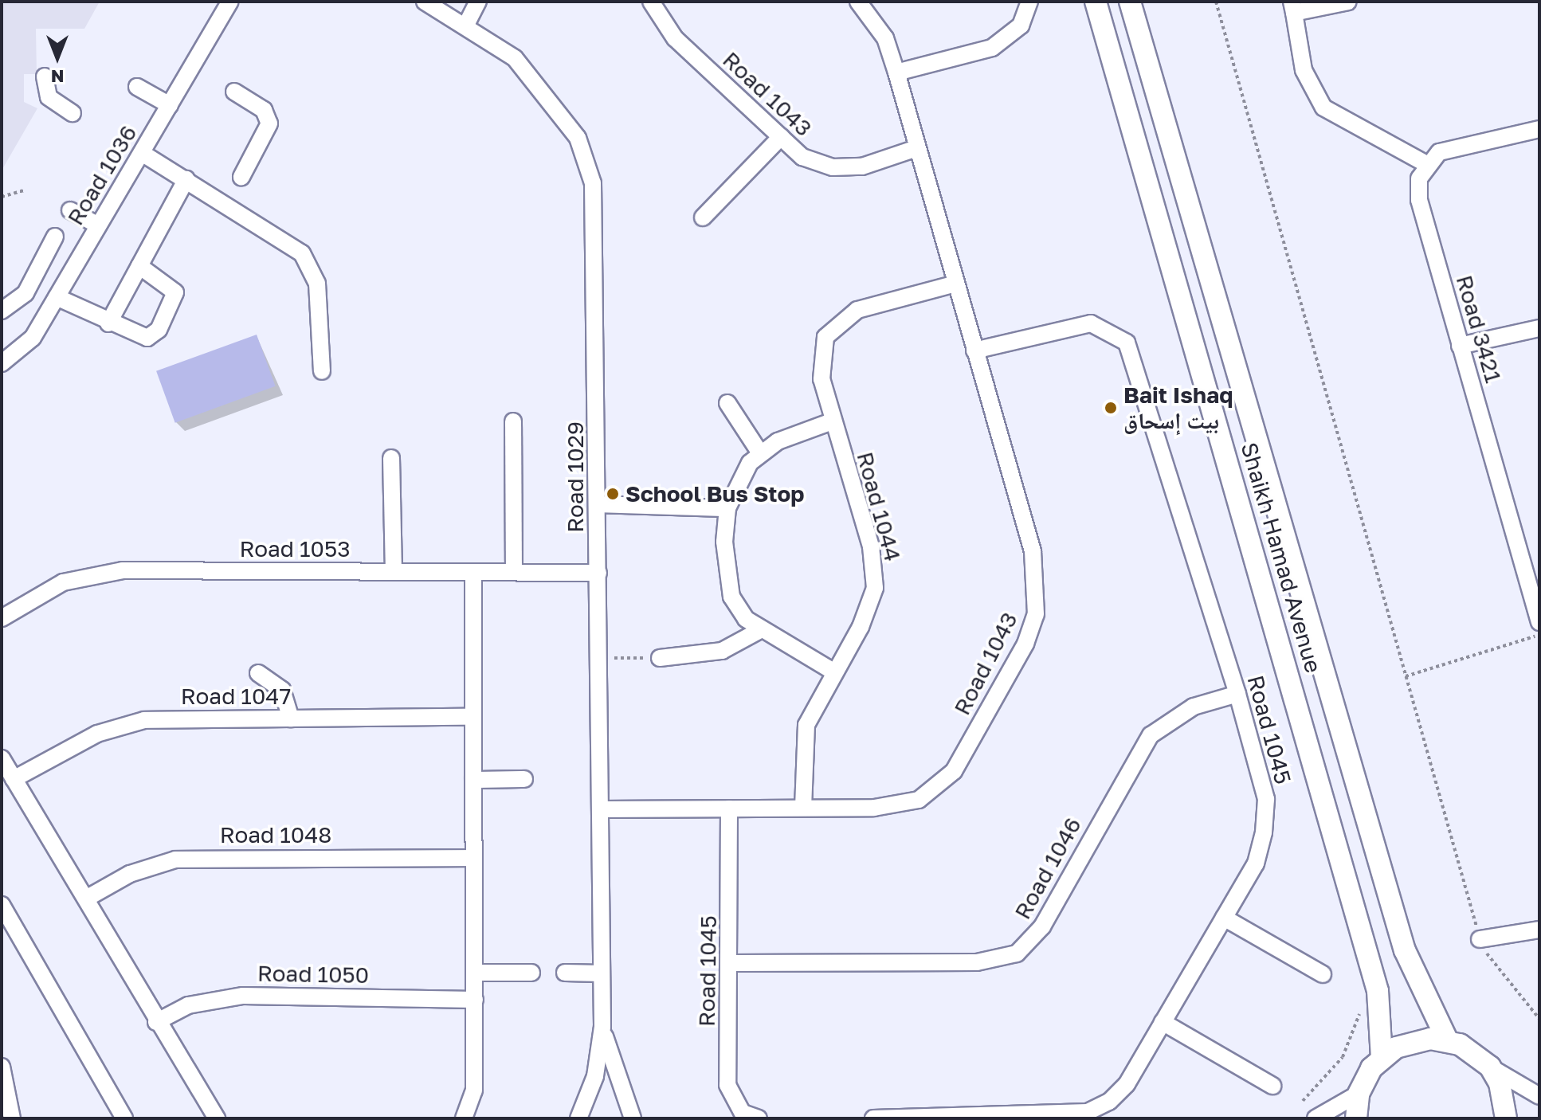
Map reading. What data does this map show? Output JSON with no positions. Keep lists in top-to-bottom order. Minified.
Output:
{"streets":{"main road":["Shaikh Hamad Avenue"],"street":["Road 1043","Road 1036","Road 3421","Road 1029","Road 1044","Road 1053","Road 1047","Road 1045","Road 1048","Road 1046","Road 1050"]},"crossings":[["Road 1043","Road 1029"],["Road 1043","Road 1044"],["Road 1043","Road 1045"],["Road 1029","Road 1053"],["Road 1045","Road 1046"]],"places":["Bait Ishaq بيت إسحاق","School Bus Stop"],"north":"bottom"}
